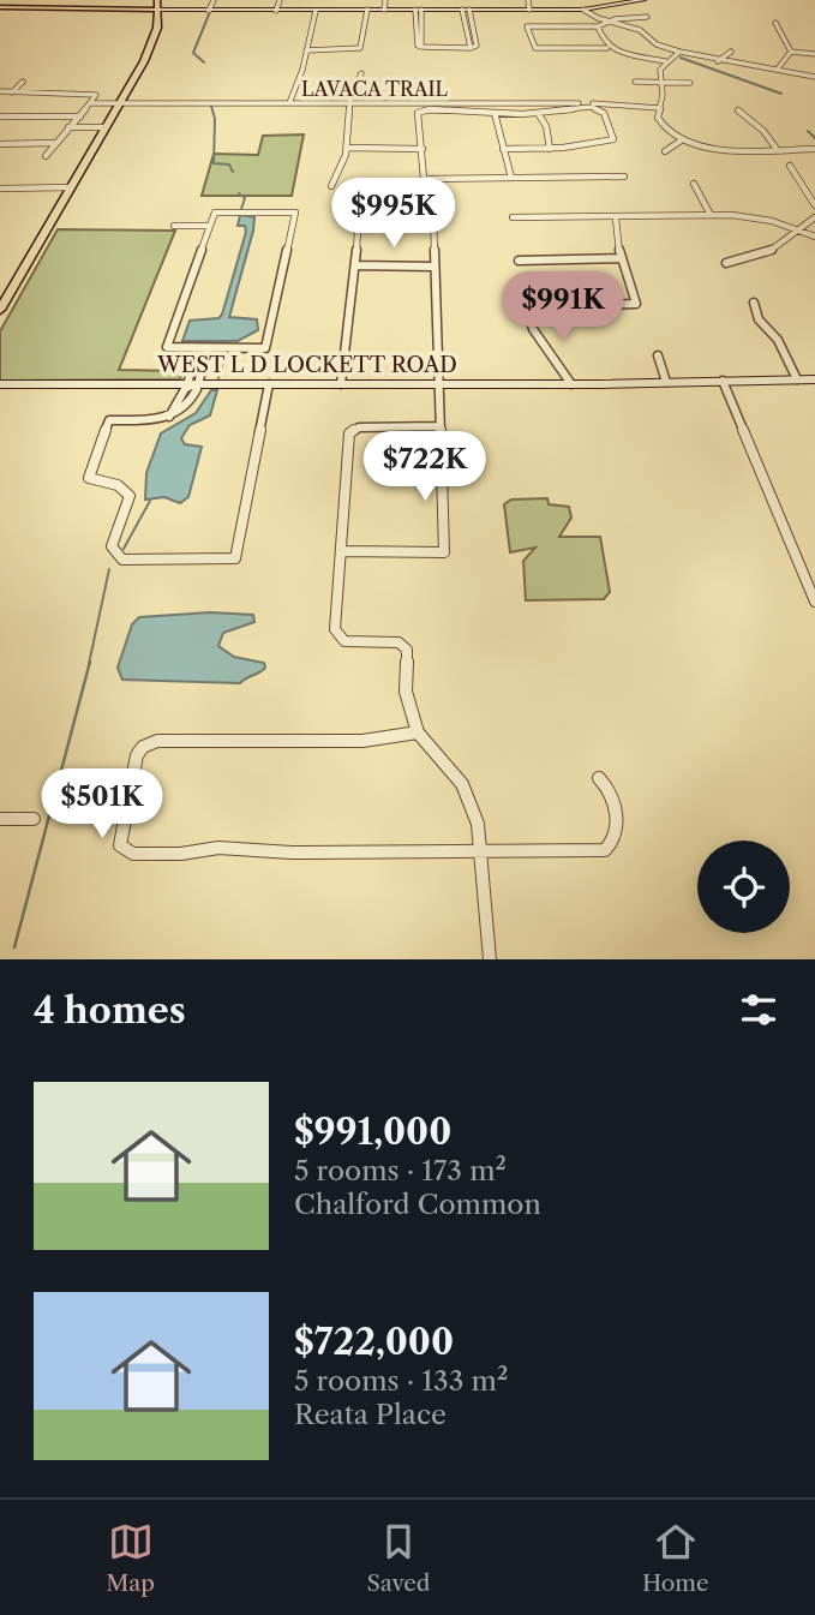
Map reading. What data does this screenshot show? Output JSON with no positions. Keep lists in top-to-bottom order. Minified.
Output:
{"streets":{"main road":["WEST L D LOCKETT ROAD"],"street":["LAVACA TRAIL"]},"page":{"price":["$995K","$991K","$722K","$501K"],"heading":"4 homes","list":[{"name":"$991,000","note":"5 rooms · 173 m² · Chalford Common"},{"name":"$722,000","note":"5 rooms · 133 m² · Reata Place"}],"tabs":["Map","Saved","Home"]}}
